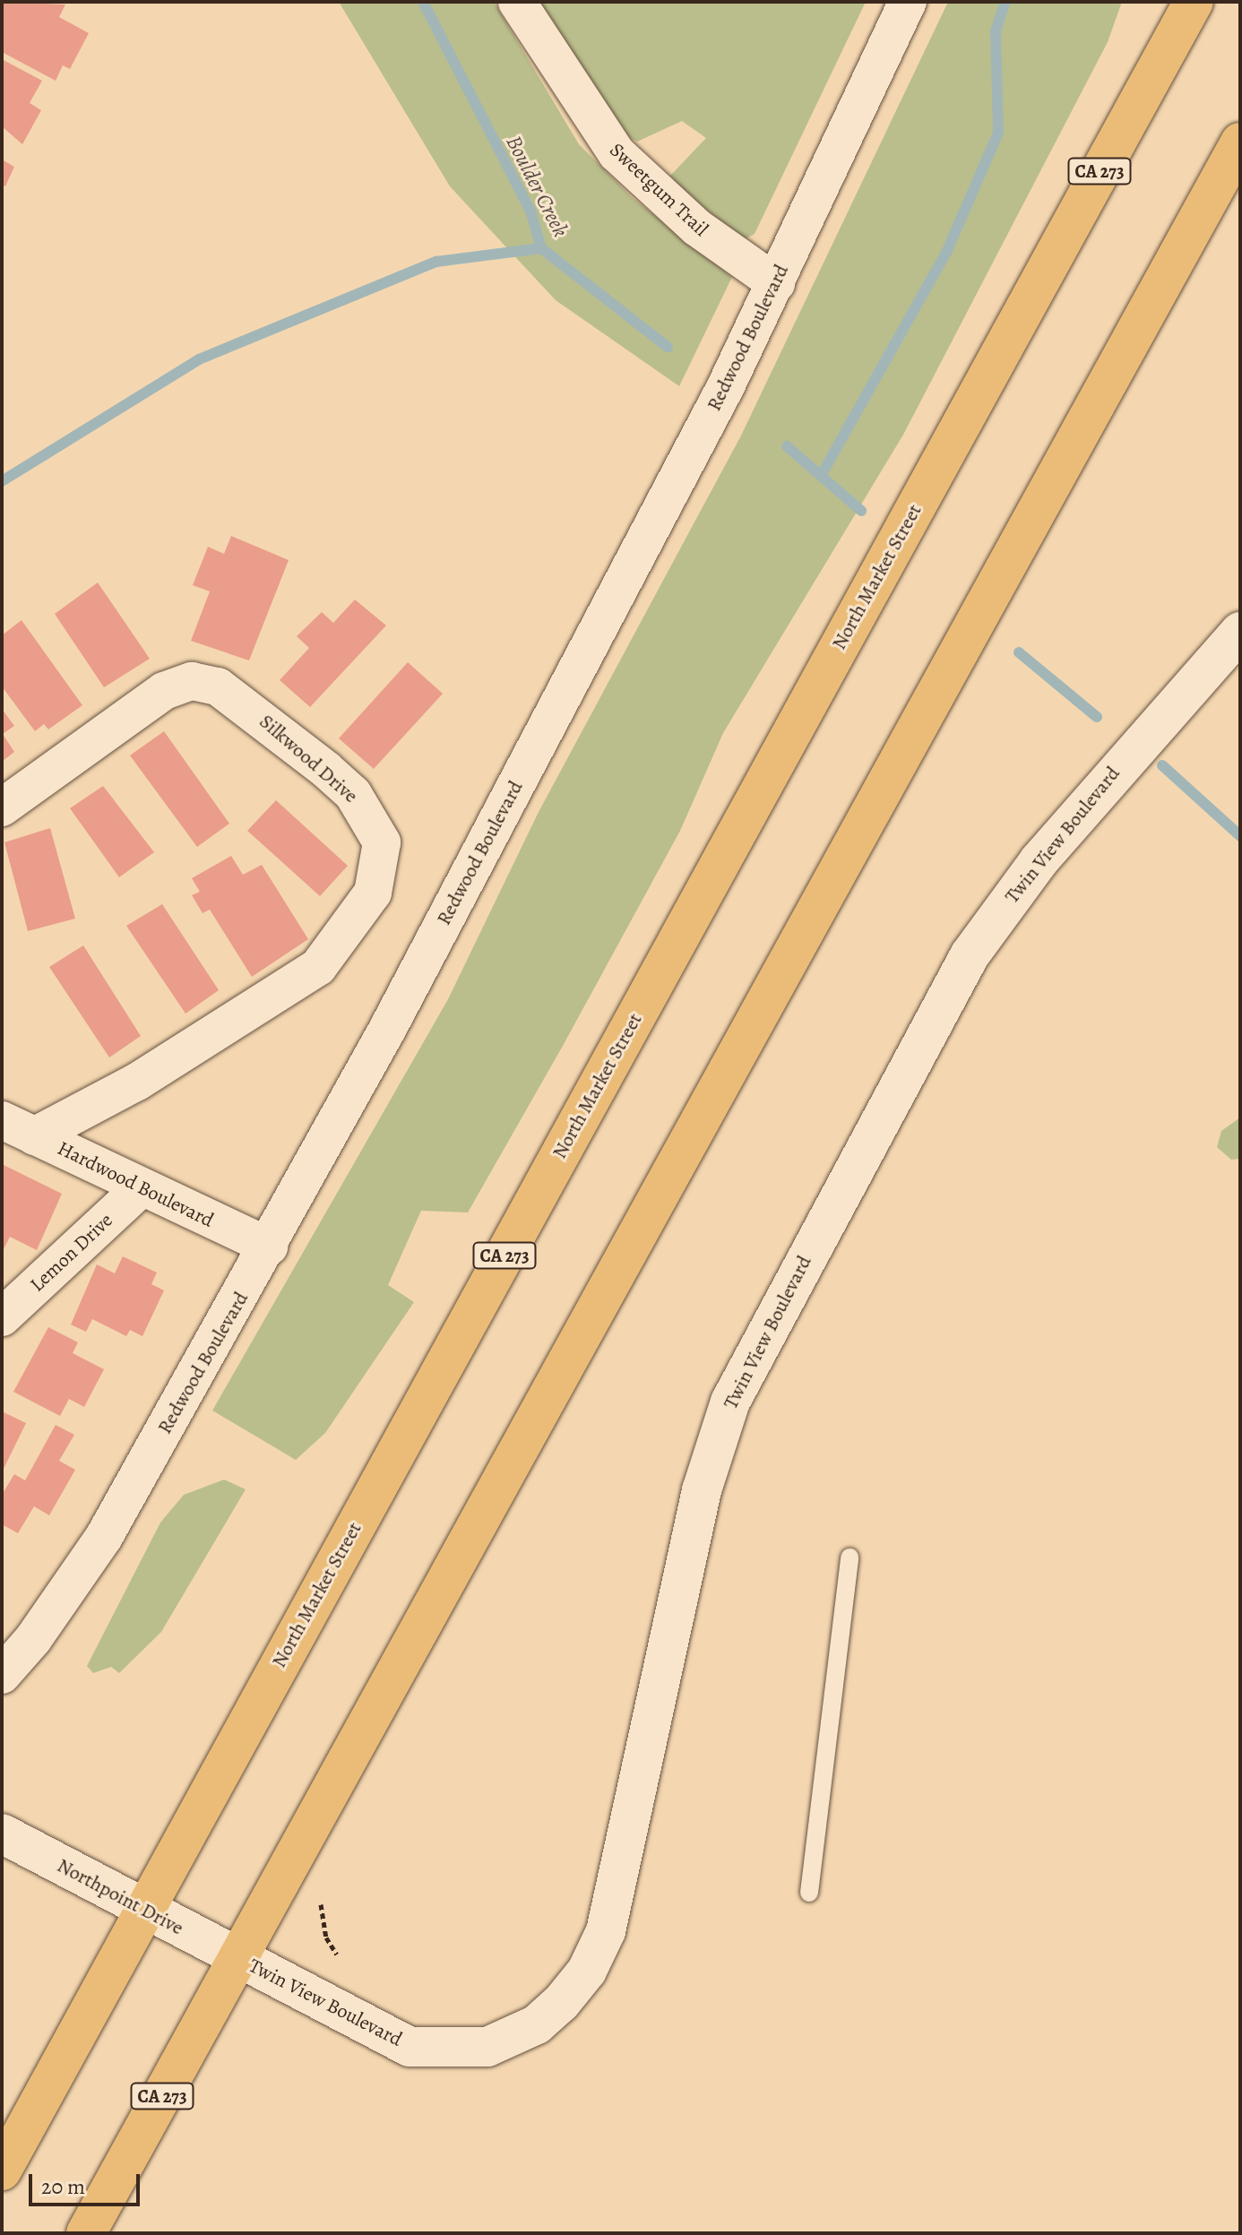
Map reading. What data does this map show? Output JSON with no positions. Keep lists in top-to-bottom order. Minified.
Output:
{"streets":{"main road":["CA 273","North Market Street"],"street":["Sweetgum Trail","Redwood Boulevard","Silkwood Drive","Twin View Boulevard","Hardwood Boulevard","Lemon Drive","Northpoint Drive"]},"crossings":[["CA 273","Twin View Boulevard"],["CA 273","Northpoint Drive"],["Sweetgum Trail","Redwood Boulevard"],["Redwood Boulevard","Hardwood Boulevard"],["North Market Street","Northpoint Drive"],["Silkwood Drive","Hardwood Boulevard"],["Twin View Boulevard","Northpoint Drive"],["Hardwood Boulevard","Lemon Drive"]],"water":["Boulder Creek"],"scale_bar":"20 m"}
